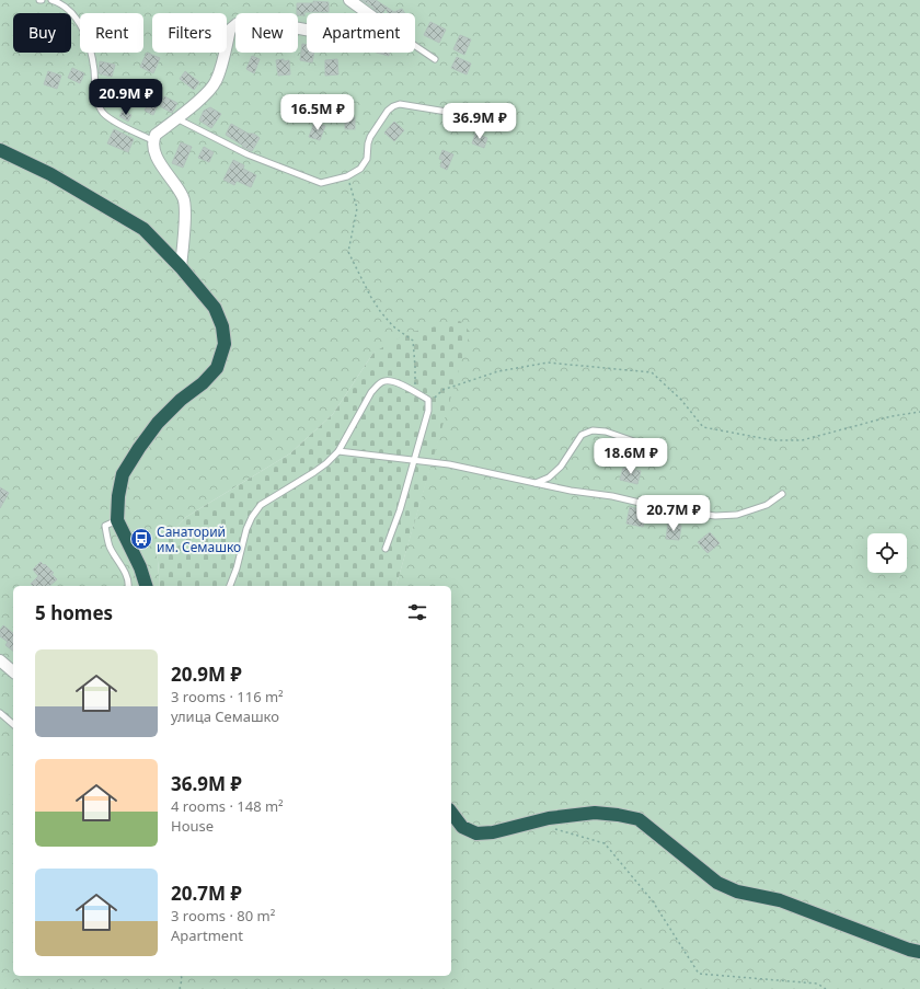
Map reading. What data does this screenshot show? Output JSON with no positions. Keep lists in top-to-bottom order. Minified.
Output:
{"places":{"bus stop":["Санаторий им. Семашко"]},"page":{"chip":["Buy","Rent","Filters","New","Apartment"],"price":["20.9M ₽","16.5M ₽","36.9M ₽","18.6M ₽","20.7M ₽"],"heading":"5 homes","list":[{"name":"20.9M ₽","note":"3 rooms · 116 m² · улица Семашко"},{"name":"36.9M ₽","note":"4 rooms · 148 m² · House"},{"name":"20.7M ₽","note":"3 rooms · 80 m² · Apartment"}]}}
